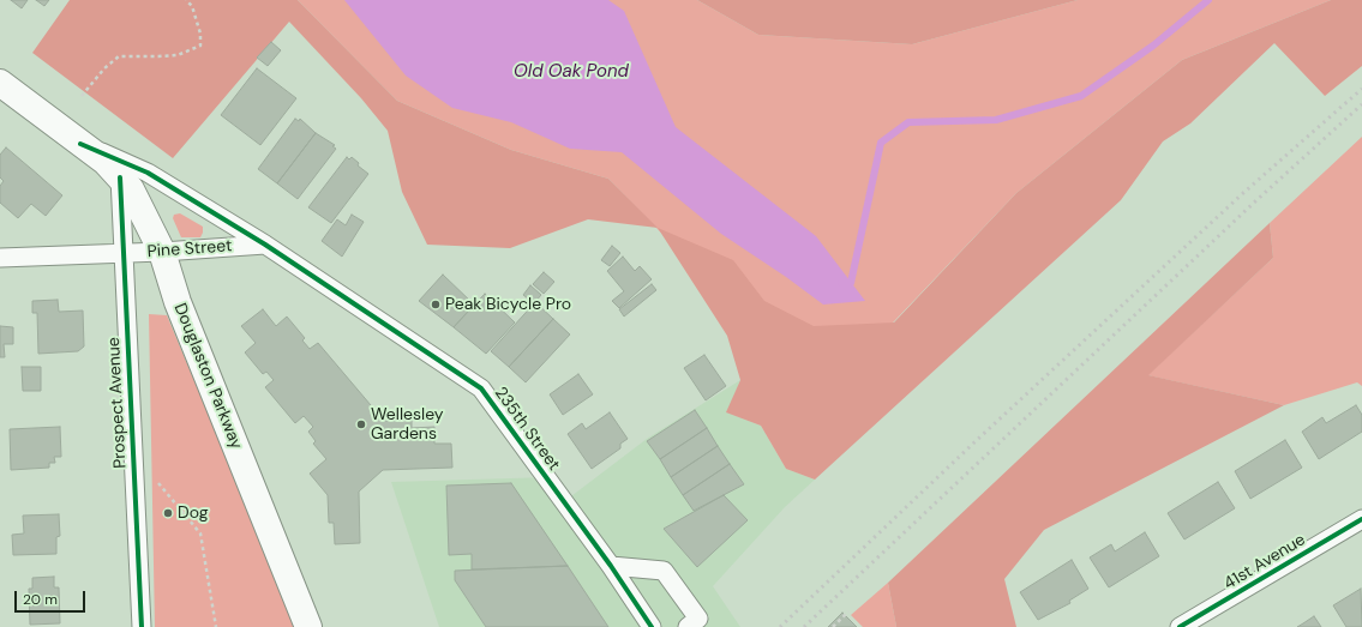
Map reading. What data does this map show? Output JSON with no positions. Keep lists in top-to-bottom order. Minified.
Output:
{"streets":{"main road":["Douglaston Parkway"],"street":["Pine Street","Prospect Avenue","235th Street","41st Avenue"]},"crossings":[["Pine Street","Douglaston Parkway"],["Pine Street","Prospect Avenue"],["Pine Street","235th Street"],["Douglaston Parkway","Prospect Avenue"],["Douglaston Parkway","235th Street"]],"water":["Old Oak Pond"],"places":["Peak Bicycle Pro","Wellesley Gardens","Dog"],"scale_bar":"20 m"}
